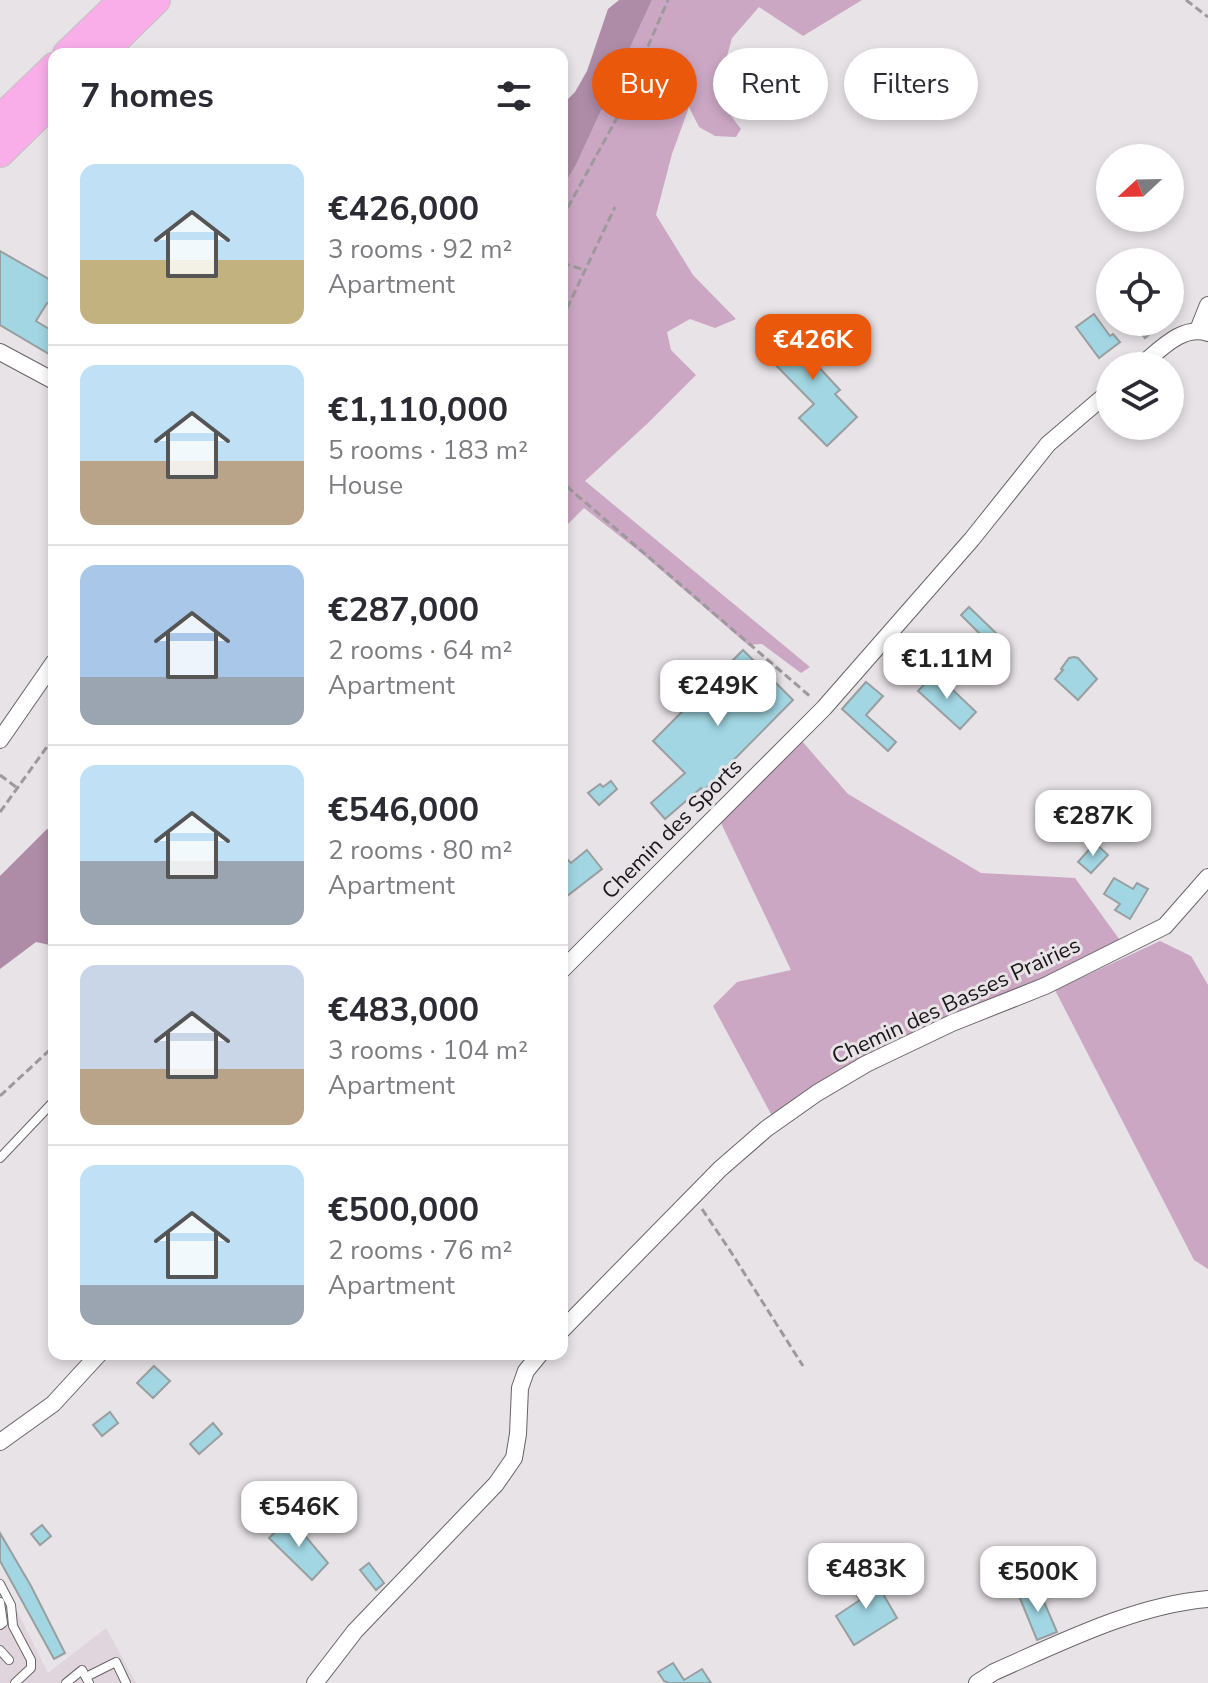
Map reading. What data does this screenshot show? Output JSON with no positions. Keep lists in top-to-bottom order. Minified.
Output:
{"streets":{"street":["Chemin des Sports","Chemin des Basses Prairies"]},"north":"left","page":{"chip":["Buy","Rent","Filters"],"heading":"7 homes","list":[{"name":"€426,000","note":"3 rooms · 92 m² · Apartment"},{"name":"€1,110,000","note":"5 rooms · 183 m² · House"},{"name":"€287,000","note":"2 rooms · 64 m² · Apartment"},{"name":"€546,000","note":"2 rooms · 80 m² · Apartment"},{"name":"€483,000","note":"3 rooms · 104 m² · Apartment"},{"name":"€500,000","note":"2 rooms · 76 m² · Apartment"}],"price":["€426K","€1.11M","€249K","€287K","€546K","€483K","€500K"]}}
